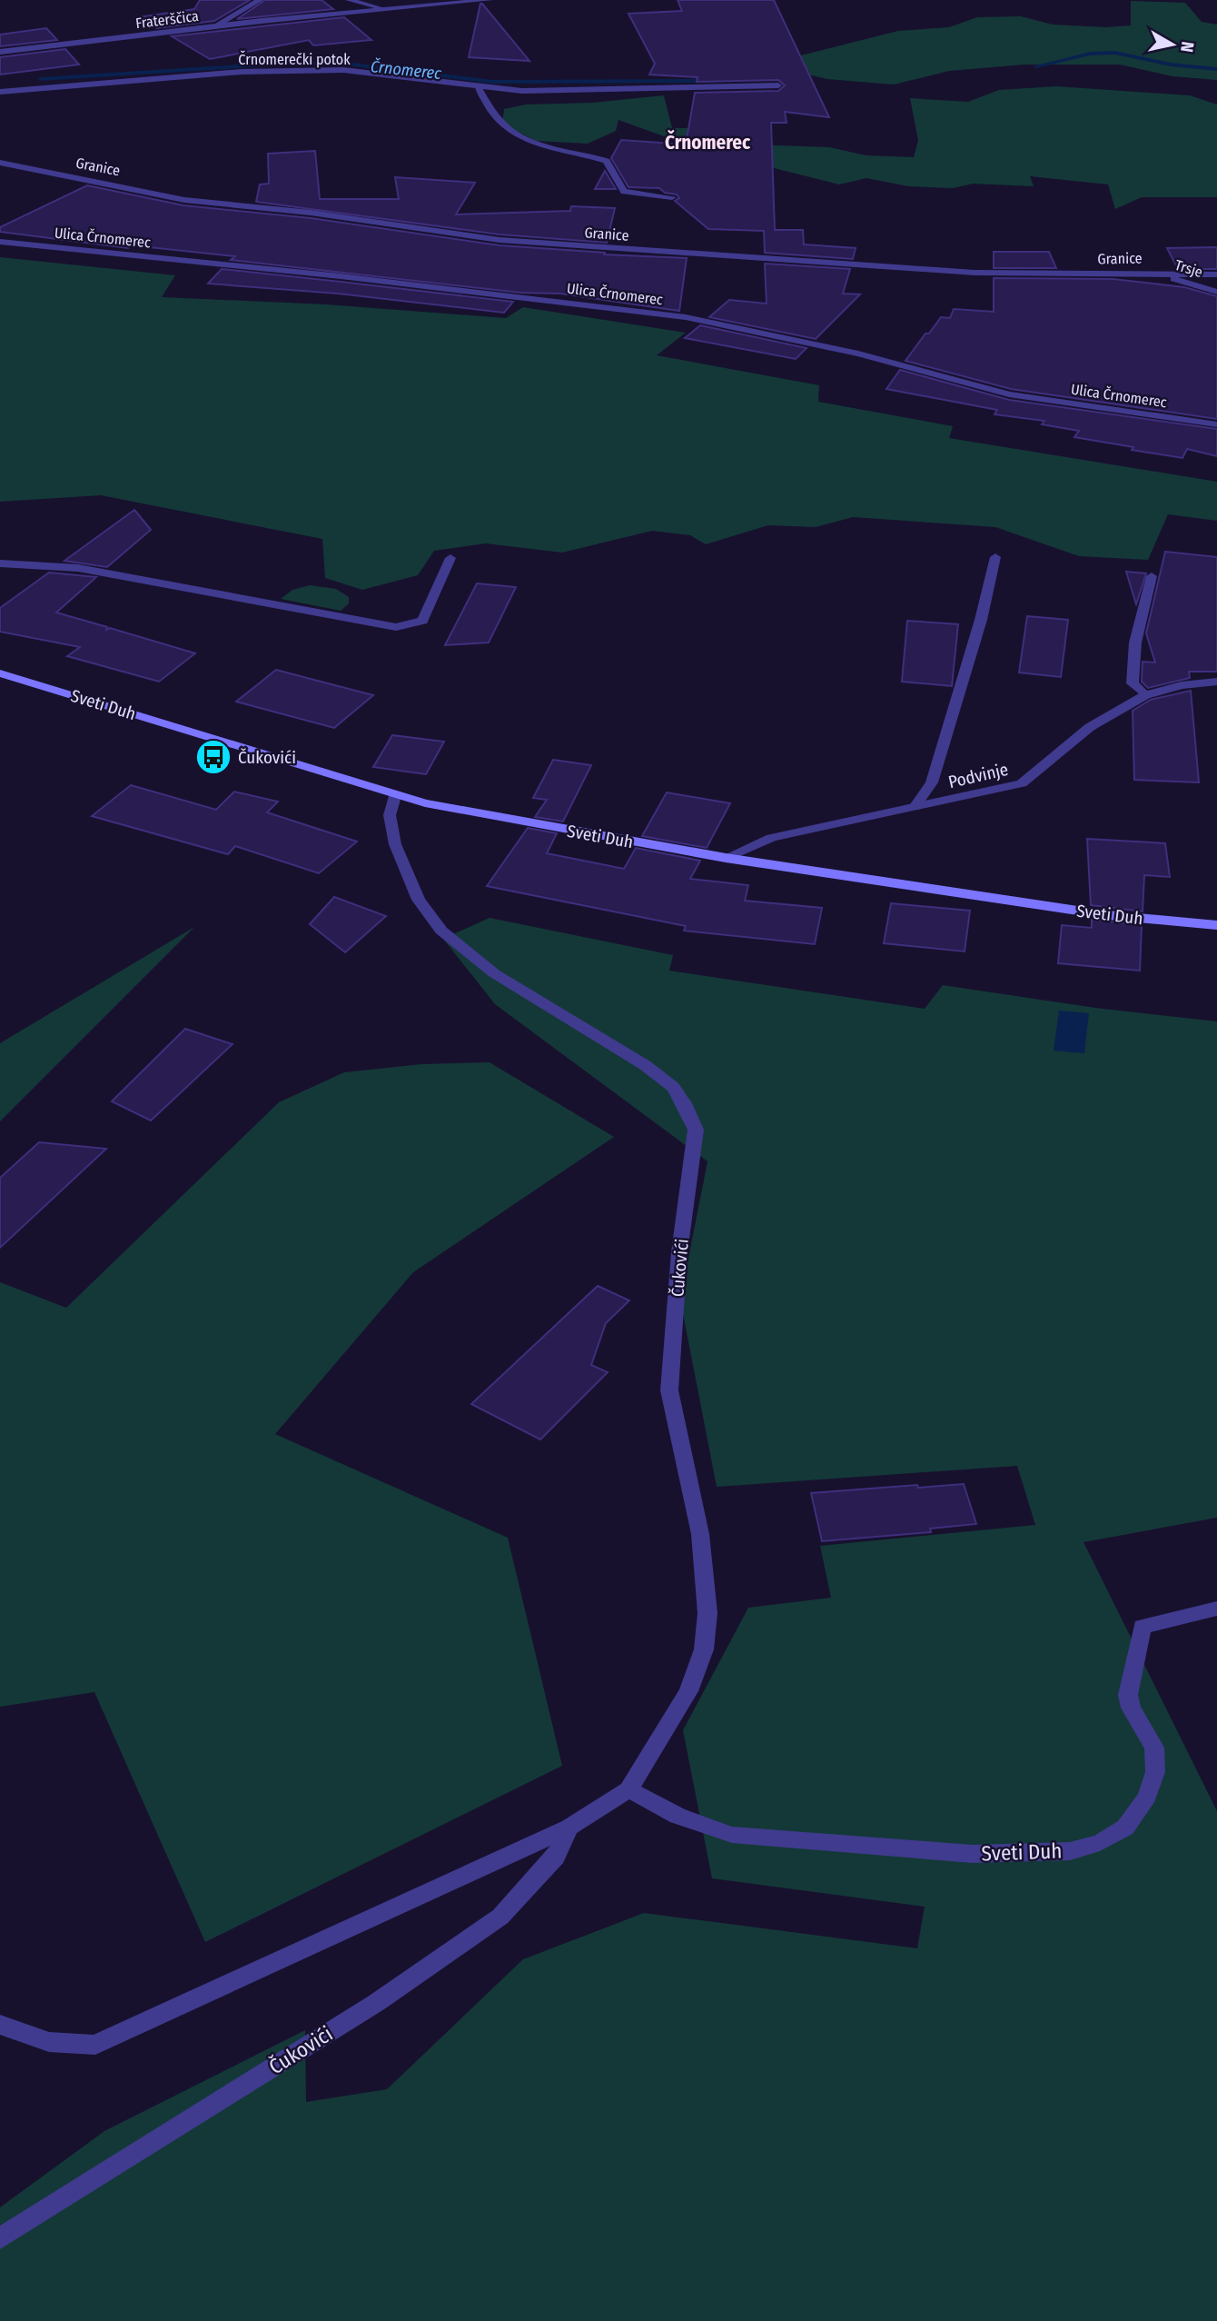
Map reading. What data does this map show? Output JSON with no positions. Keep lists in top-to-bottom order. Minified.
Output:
{"streets":{"main road":["Sveti Duh"],"street":["Fraterščica","Črnomerečki potok","Granice","Ulica Črnomerec","Trsje","Podvinje","Čukovići"]},"crossings":[["Granice","Trsje"],["Sveti Duh","Podvinje"],["Sveti Duh","Čukovići"]],"districts":["Črnomerec"],"water":["Črnomerec"],"places":{"bus stop":["Čukovići"]},"north":"right"}
